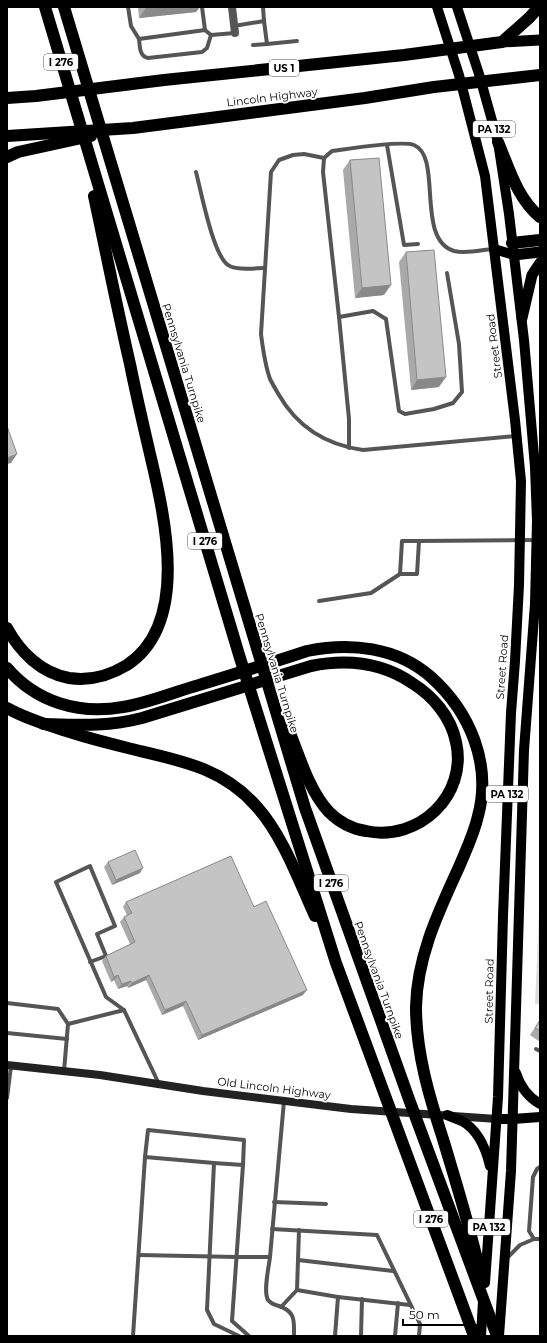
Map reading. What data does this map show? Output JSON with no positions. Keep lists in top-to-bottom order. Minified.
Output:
{"streets":{"highway":["I 276","US 1","Lincoln Highway","Pennsylvania Turnpike"],"main road":["PA 132","Street Road","Old Lincoln Highway"]},"crossings":[["PA 132","Pennsylvania Turnpike"],["PA 132","Old Lincoln Highway"],["Street Road","Old Lincoln Highway"]],"scale_bar":"50 m"}
